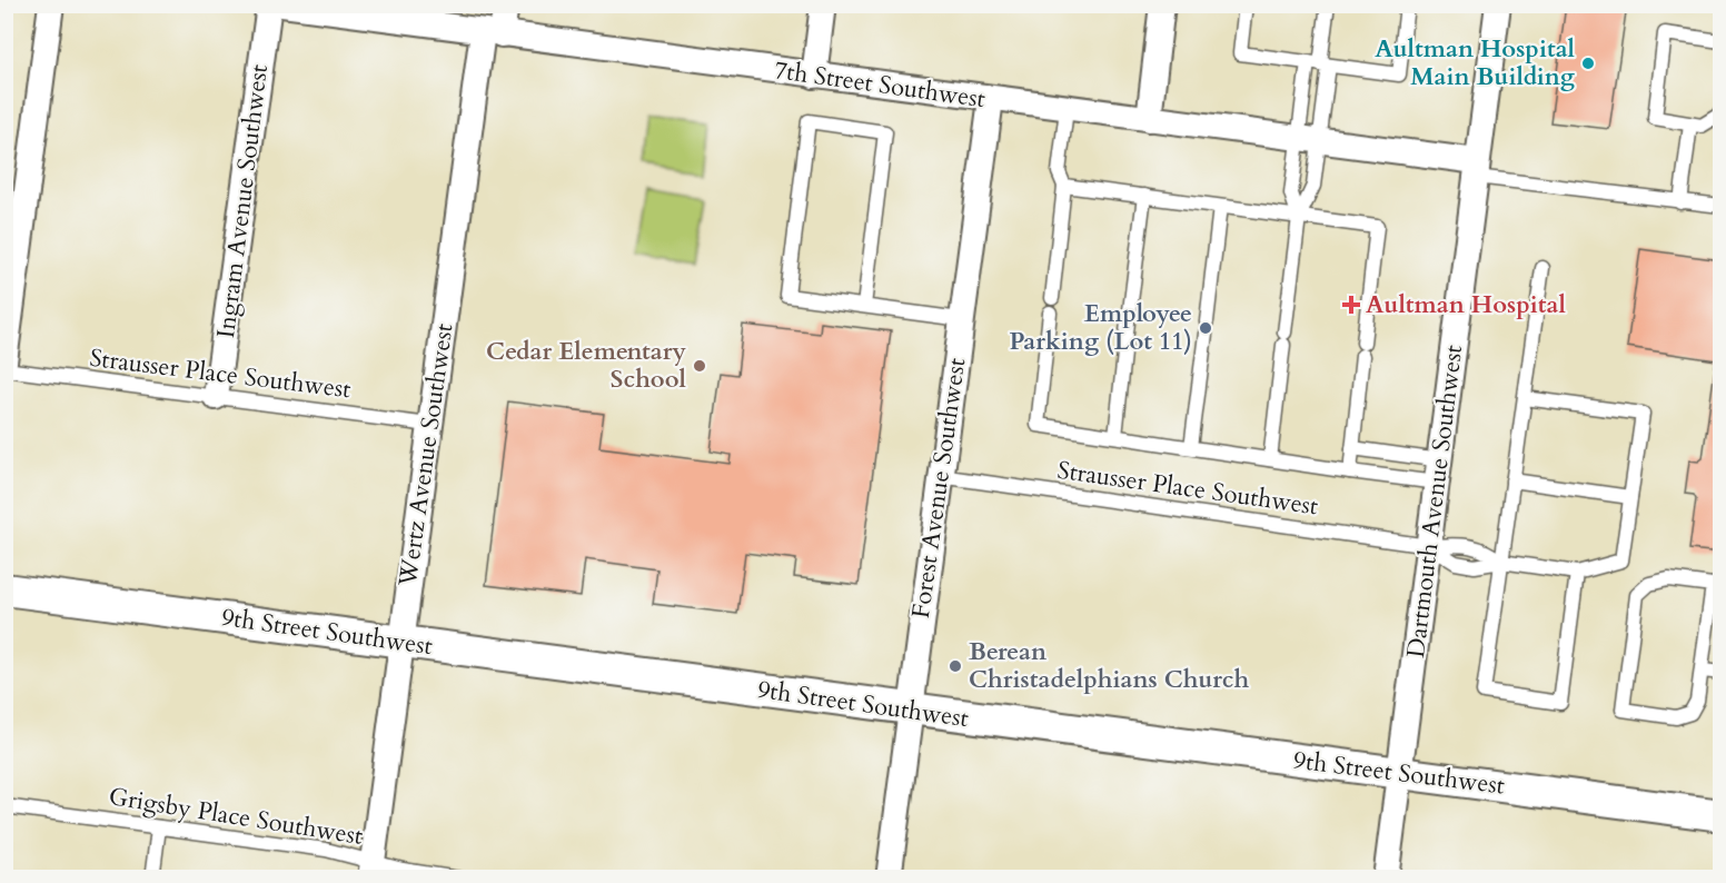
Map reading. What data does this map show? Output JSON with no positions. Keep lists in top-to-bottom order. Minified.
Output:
{"streets":{"street":["7th Street Southwest","Ingram Avenue Southwest","Wertz Avenue Southwest","Forest Avenue Southwest","Dartmouth Avenue Southwest","9th Street Southwest"],"lane":["Strausser Place Southwest","Grigsby Place Southwest"]},"crossings":[["7th Street Southwest","Wertz Avenue Southwest"],["7th Street Southwest","Forest Avenue Southwest"],["7th Street Southwest","Dartmouth Avenue Southwest"],["Ingram Avenue Southwest","Strausser Place Southwest"],["Strausser Place Southwest","Wertz Avenue Southwest"],["Strausser Place Southwest","Forest Avenue Southwest"],["Strausser Place Southwest","Dartmouth Avenue Southwest"],["Wertz Avenue Southwest","9th Street Southwest"],["Wertz Avenue Southwest","Grigsby Place Southwest"],["Forest Avenue Southwest","9th Street Southwest"],["Dartmouth Avenue Southwest","9th Street Southwest"]],"places":{"other":["Aultman Hospital Main Building","Employee Parking (Lot 11)","Cedar Elementary School","Berean Christadelphians Church"],"health":["Aultman Hospital"]}}
